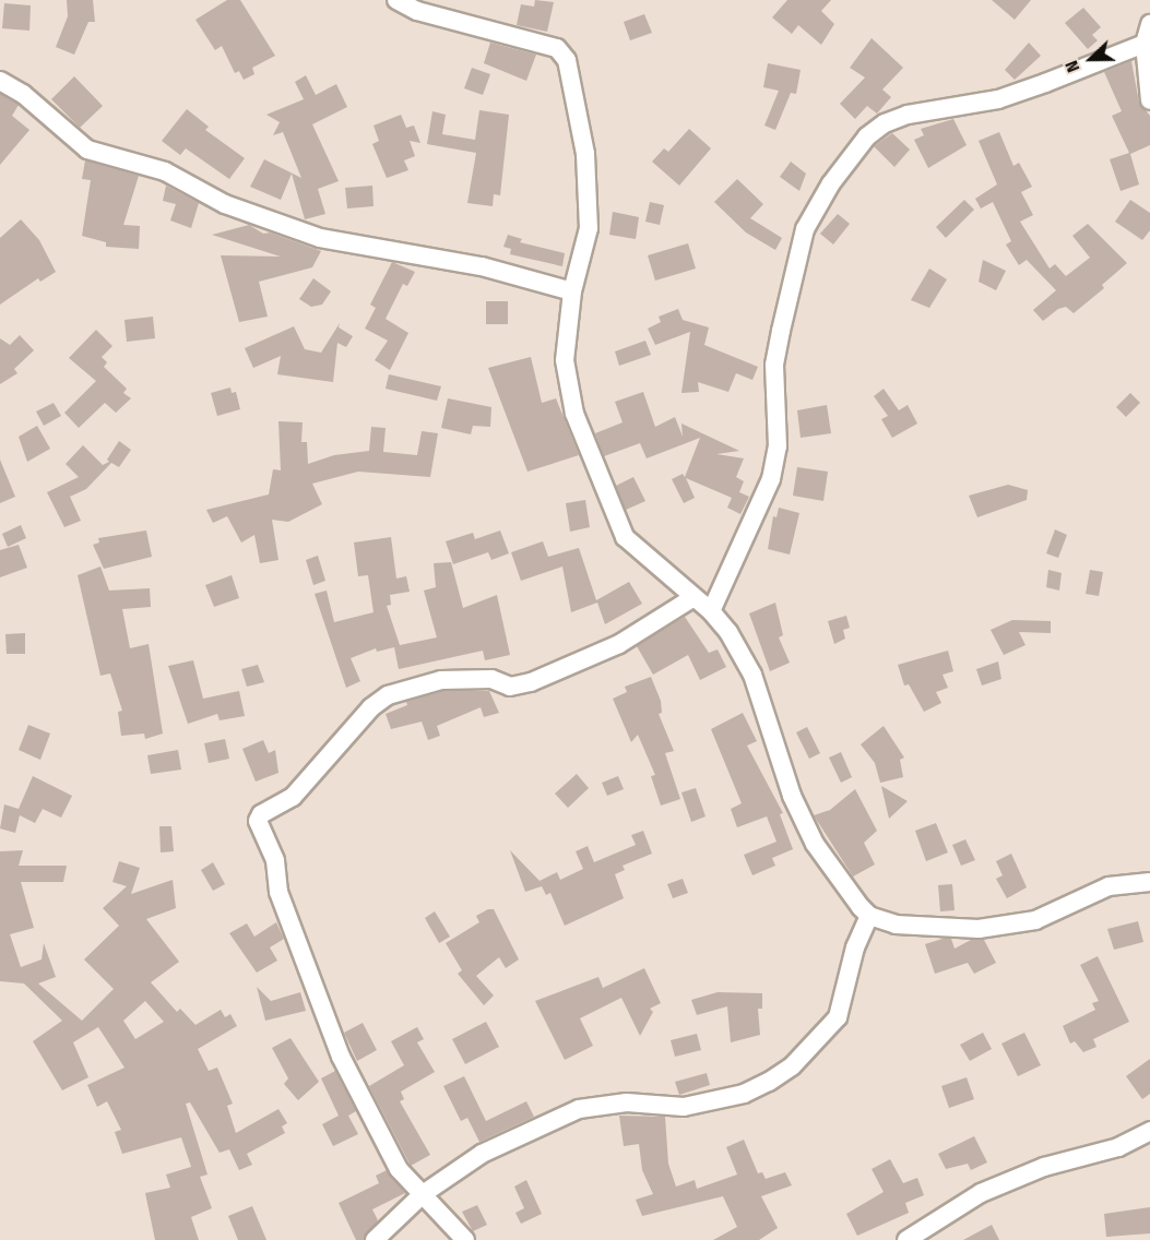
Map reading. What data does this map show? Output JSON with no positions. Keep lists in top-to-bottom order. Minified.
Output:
{"north":"left"}
